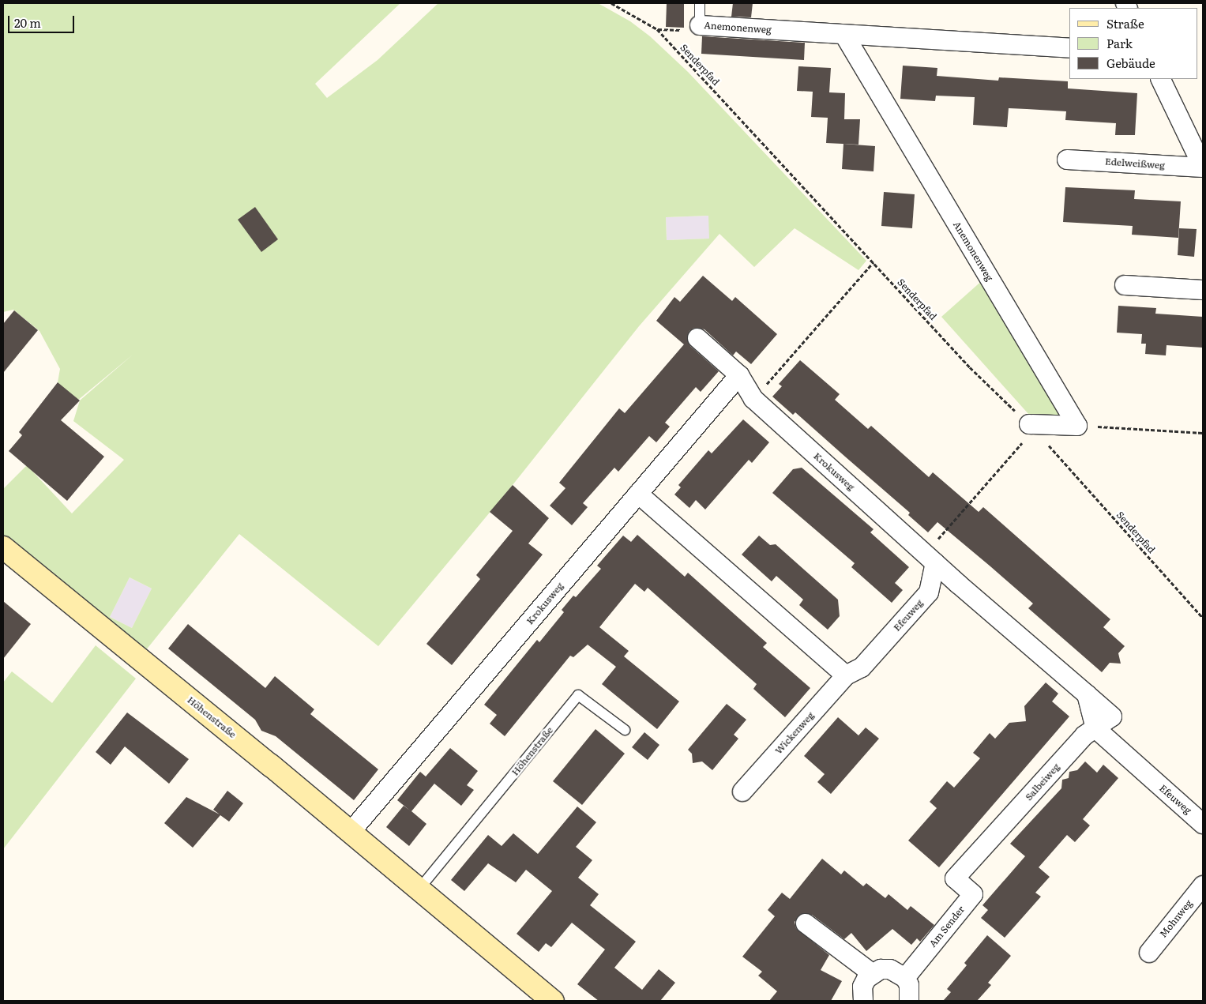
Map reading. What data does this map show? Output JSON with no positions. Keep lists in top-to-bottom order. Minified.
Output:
{"streets":{"street":["Anemonenweg","Edelweißweg","Krokusweg","Efeuweg","Höhenstraße","Wickenweg","Salbeiweg","Mohnweg","Am Sender"],"path":["Senderpfad"]},"crossings":[["Krokusweg","Efeuweg"],["Krokusweg","Höhenstraße"],["Efeuweg","Wickenweg"],["Efeuweg","Salbeiweg"],["Salbeiweg","Am Sender"]],"legend":["Straße","Park","Gebäude"],"scale_bar":"20 m"}
